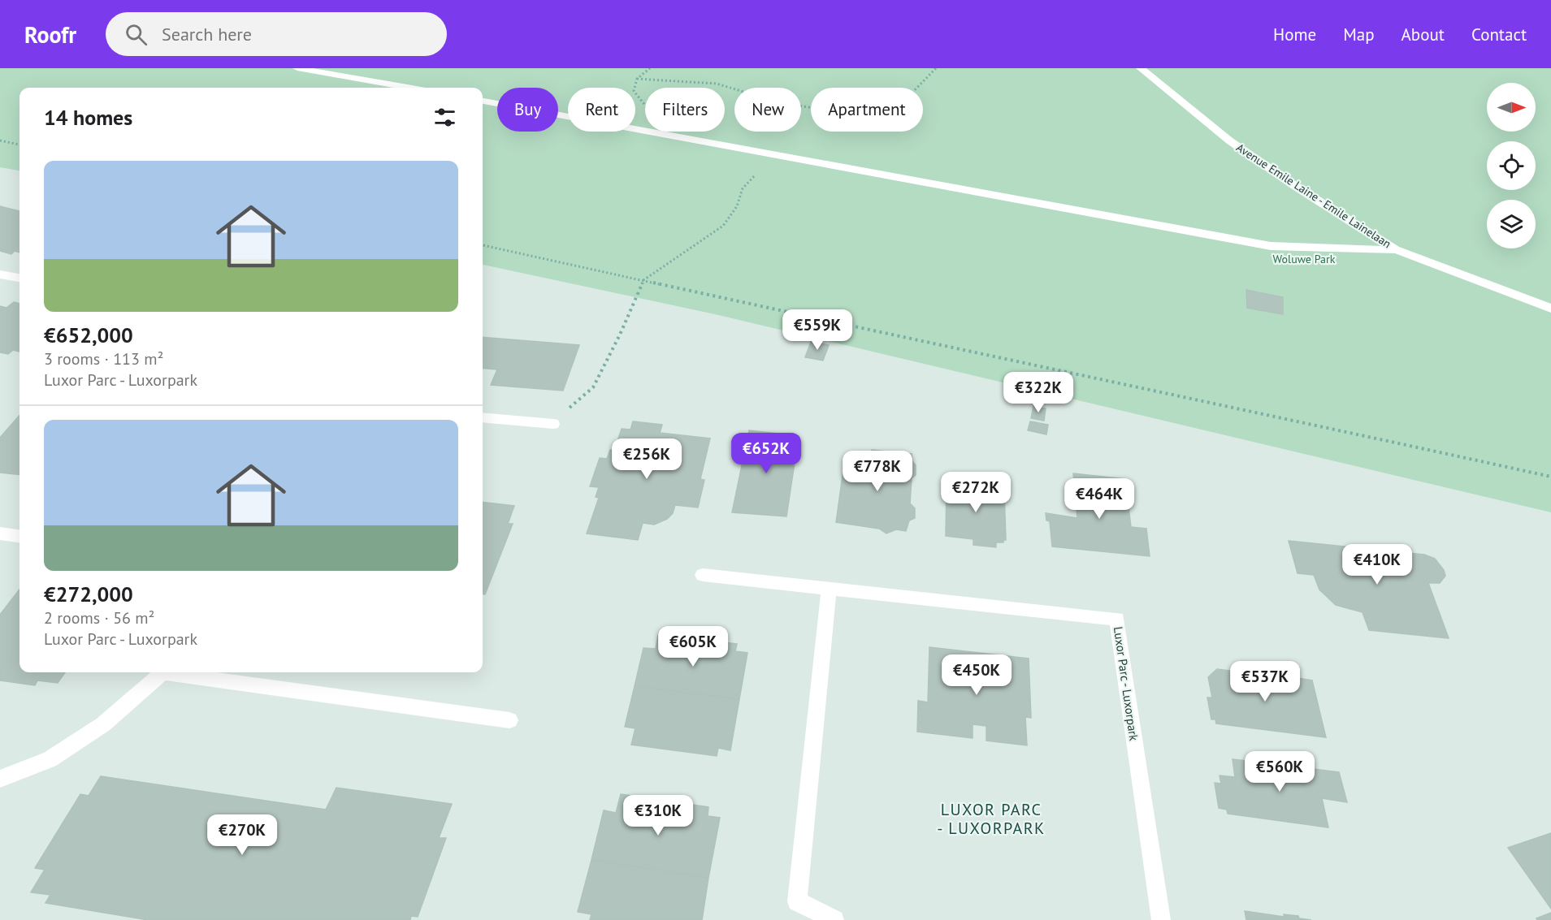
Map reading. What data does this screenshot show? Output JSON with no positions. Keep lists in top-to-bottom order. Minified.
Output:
{"streets":{"street":["Avenue Emile Laine - Emile Lainelaan","Luxor Parc - Luxorpark"]},"districts":["LUXOR PARC - LUXORPARK"],"parks":["Woluwe Park"],"north":"right","page":{"header":"Roofr","search":"Search here","nav":["Home","Map","About","Contact"],"chip":["Buy","Rent","Filters","New","Apartment"],"heading":"14 homes","list":[{"name":"€652,000","note":"3 rooms · 113 m² · Luxor Parc - Luxorpark"},{"name":"€272,000","note":"2 rooms · 56 m² · Luxor Parc - Luxorpark"}],"price":["€559K","€322K","€652K","€256K","€778K","€272K","€464K","€410K","€605K","€450K","€537K","€560K","€310K","€270K"]}}
